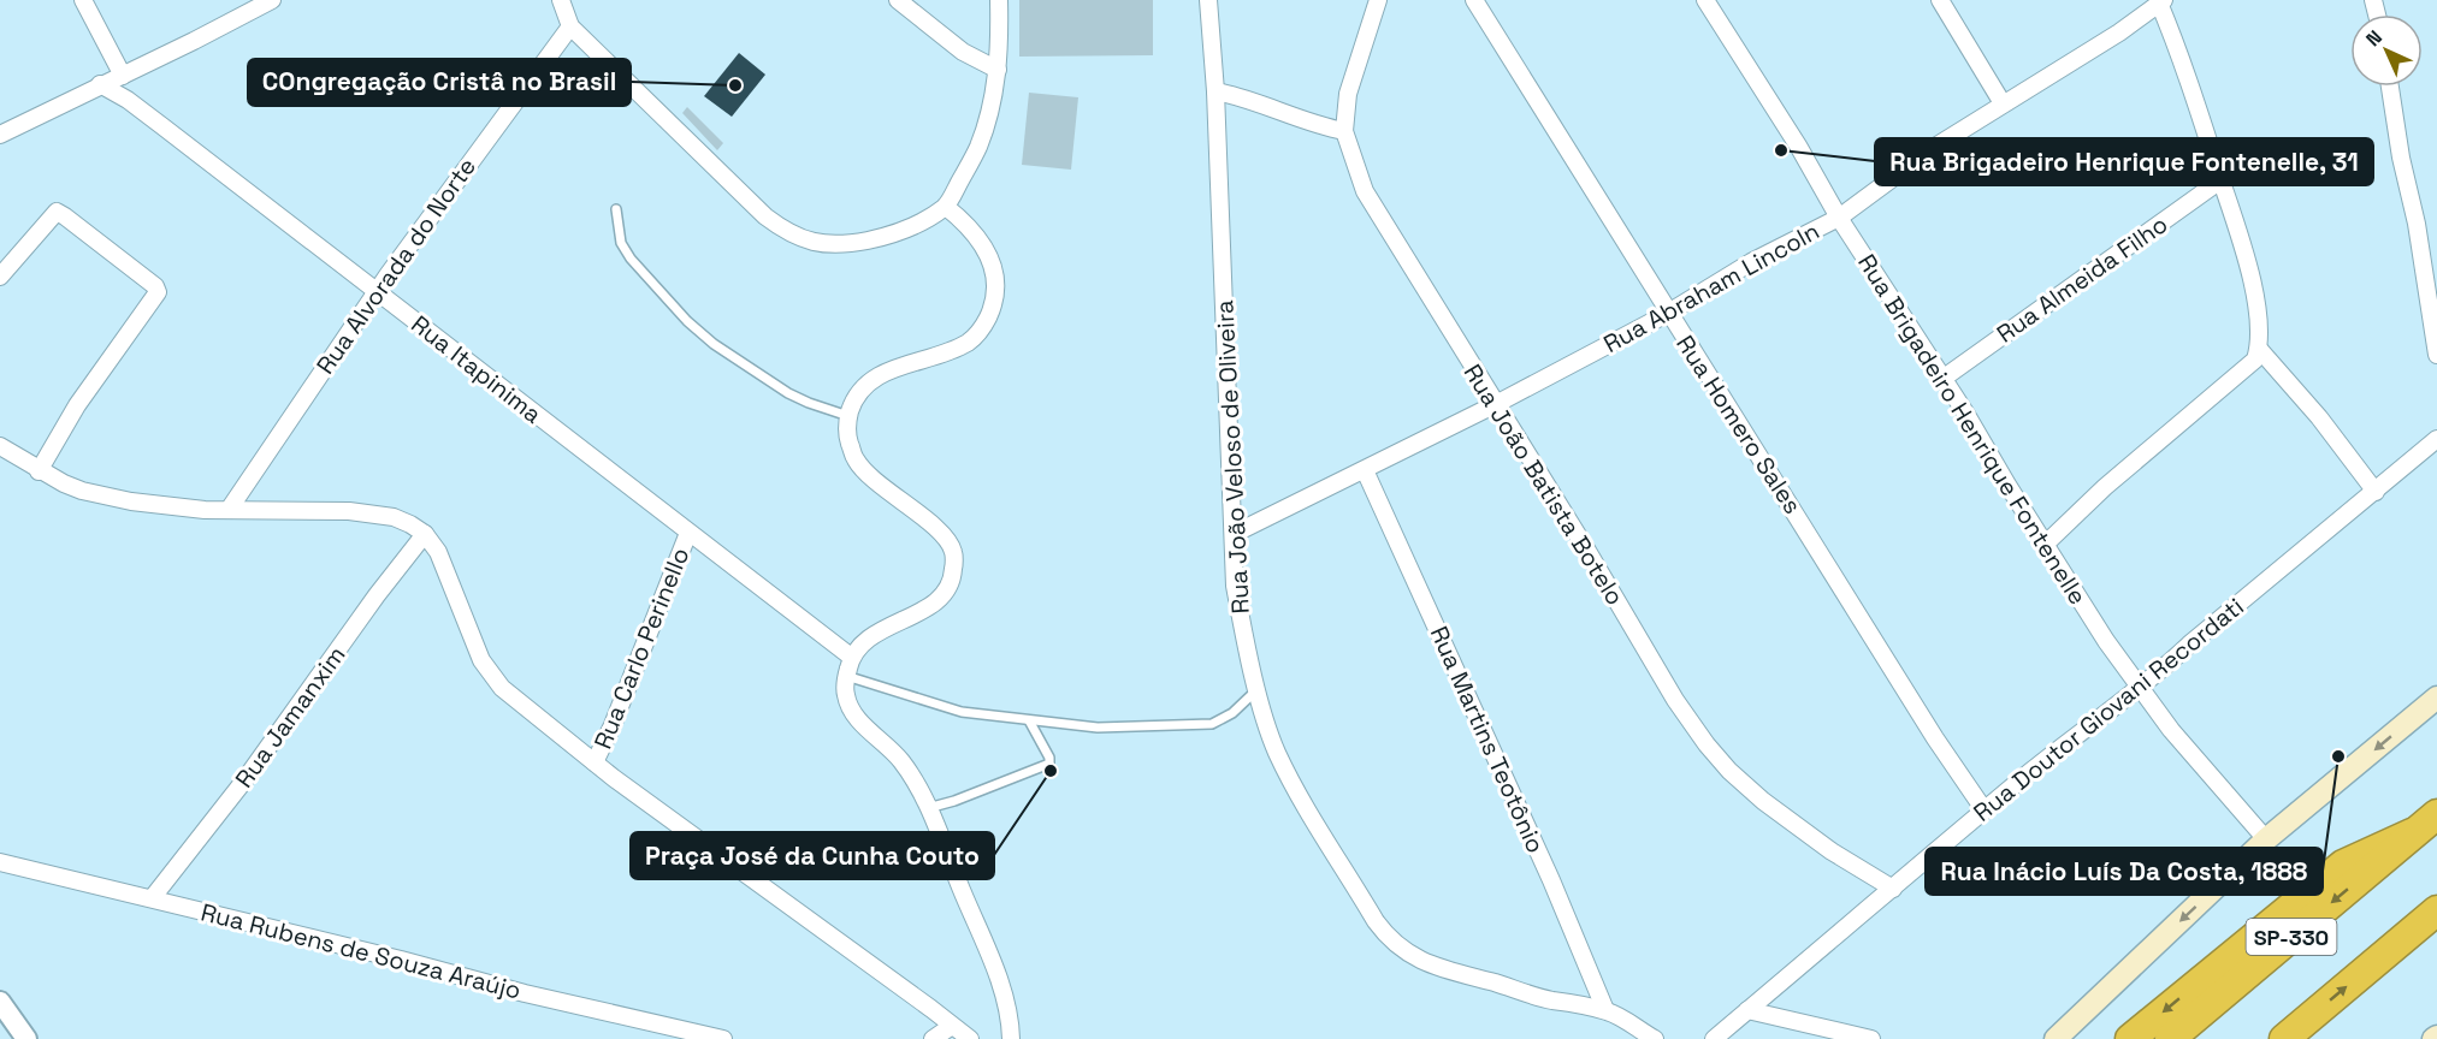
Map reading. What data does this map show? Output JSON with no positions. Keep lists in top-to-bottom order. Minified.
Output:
{"streets":{"highway":["SP-330"],"street":["Rua Alvorada do Norte","Rua Almeida Filho","Rua Abraham Lincoln","Rua Itapinima","Rua Homero Sales","Rua Brigadeiro Henrique Fontenelle","Rua João Veloso de Oliveira","Rua João Batista Botelo","Rua Carlo Perinello","Rua Doutor Giovani Recordati","Rua Jamanxim","Rua Martins Teotônio","Rua Rubens de Souza Araújo"]},"crossings":[["Rua Alvorada do Norte","Rua Itapinima"],["Rua Almeida Filho","Rua Brigadeiro Henrique Fontenelle"],["Rua Abraham Lincoln","Rua Homero Sales"],["Rua Abraham Lincoln","Rua Brigadeiro Henrique Fontenelle"],["Rua Abraham Lincoln","Rua João Veloso de Oliveira"],["Rua Abraham Lincoln","Rua João Batista Botelo"],["Rua Abraham Lincoln","Rua Martins Teotônio"],["Rua Itapinima","Rua Carlo Perinello"],["Rua Homero Sales","Rua Doutor Giovani Recordati"],["Rua Brigadeiro Henrique Fontenelle","Rua Doutor Giovani Recordati"],["Rua João Veloso de Oliveira","Rua Martins Teotônio"],["Rua João Batista Botelo","Rua Doutor Giovani Recordati"],["Rua Jamanxim","Rua Rubens de Souza Araújo"]],"places":["COngregação Cristâ no Brasil","Rua Brigadeiro Henrique Fontenelle, 31","Rua Inácio Luís Da Costa, 1888","Praça José da Cunha Couto"],"north":"top left"}
